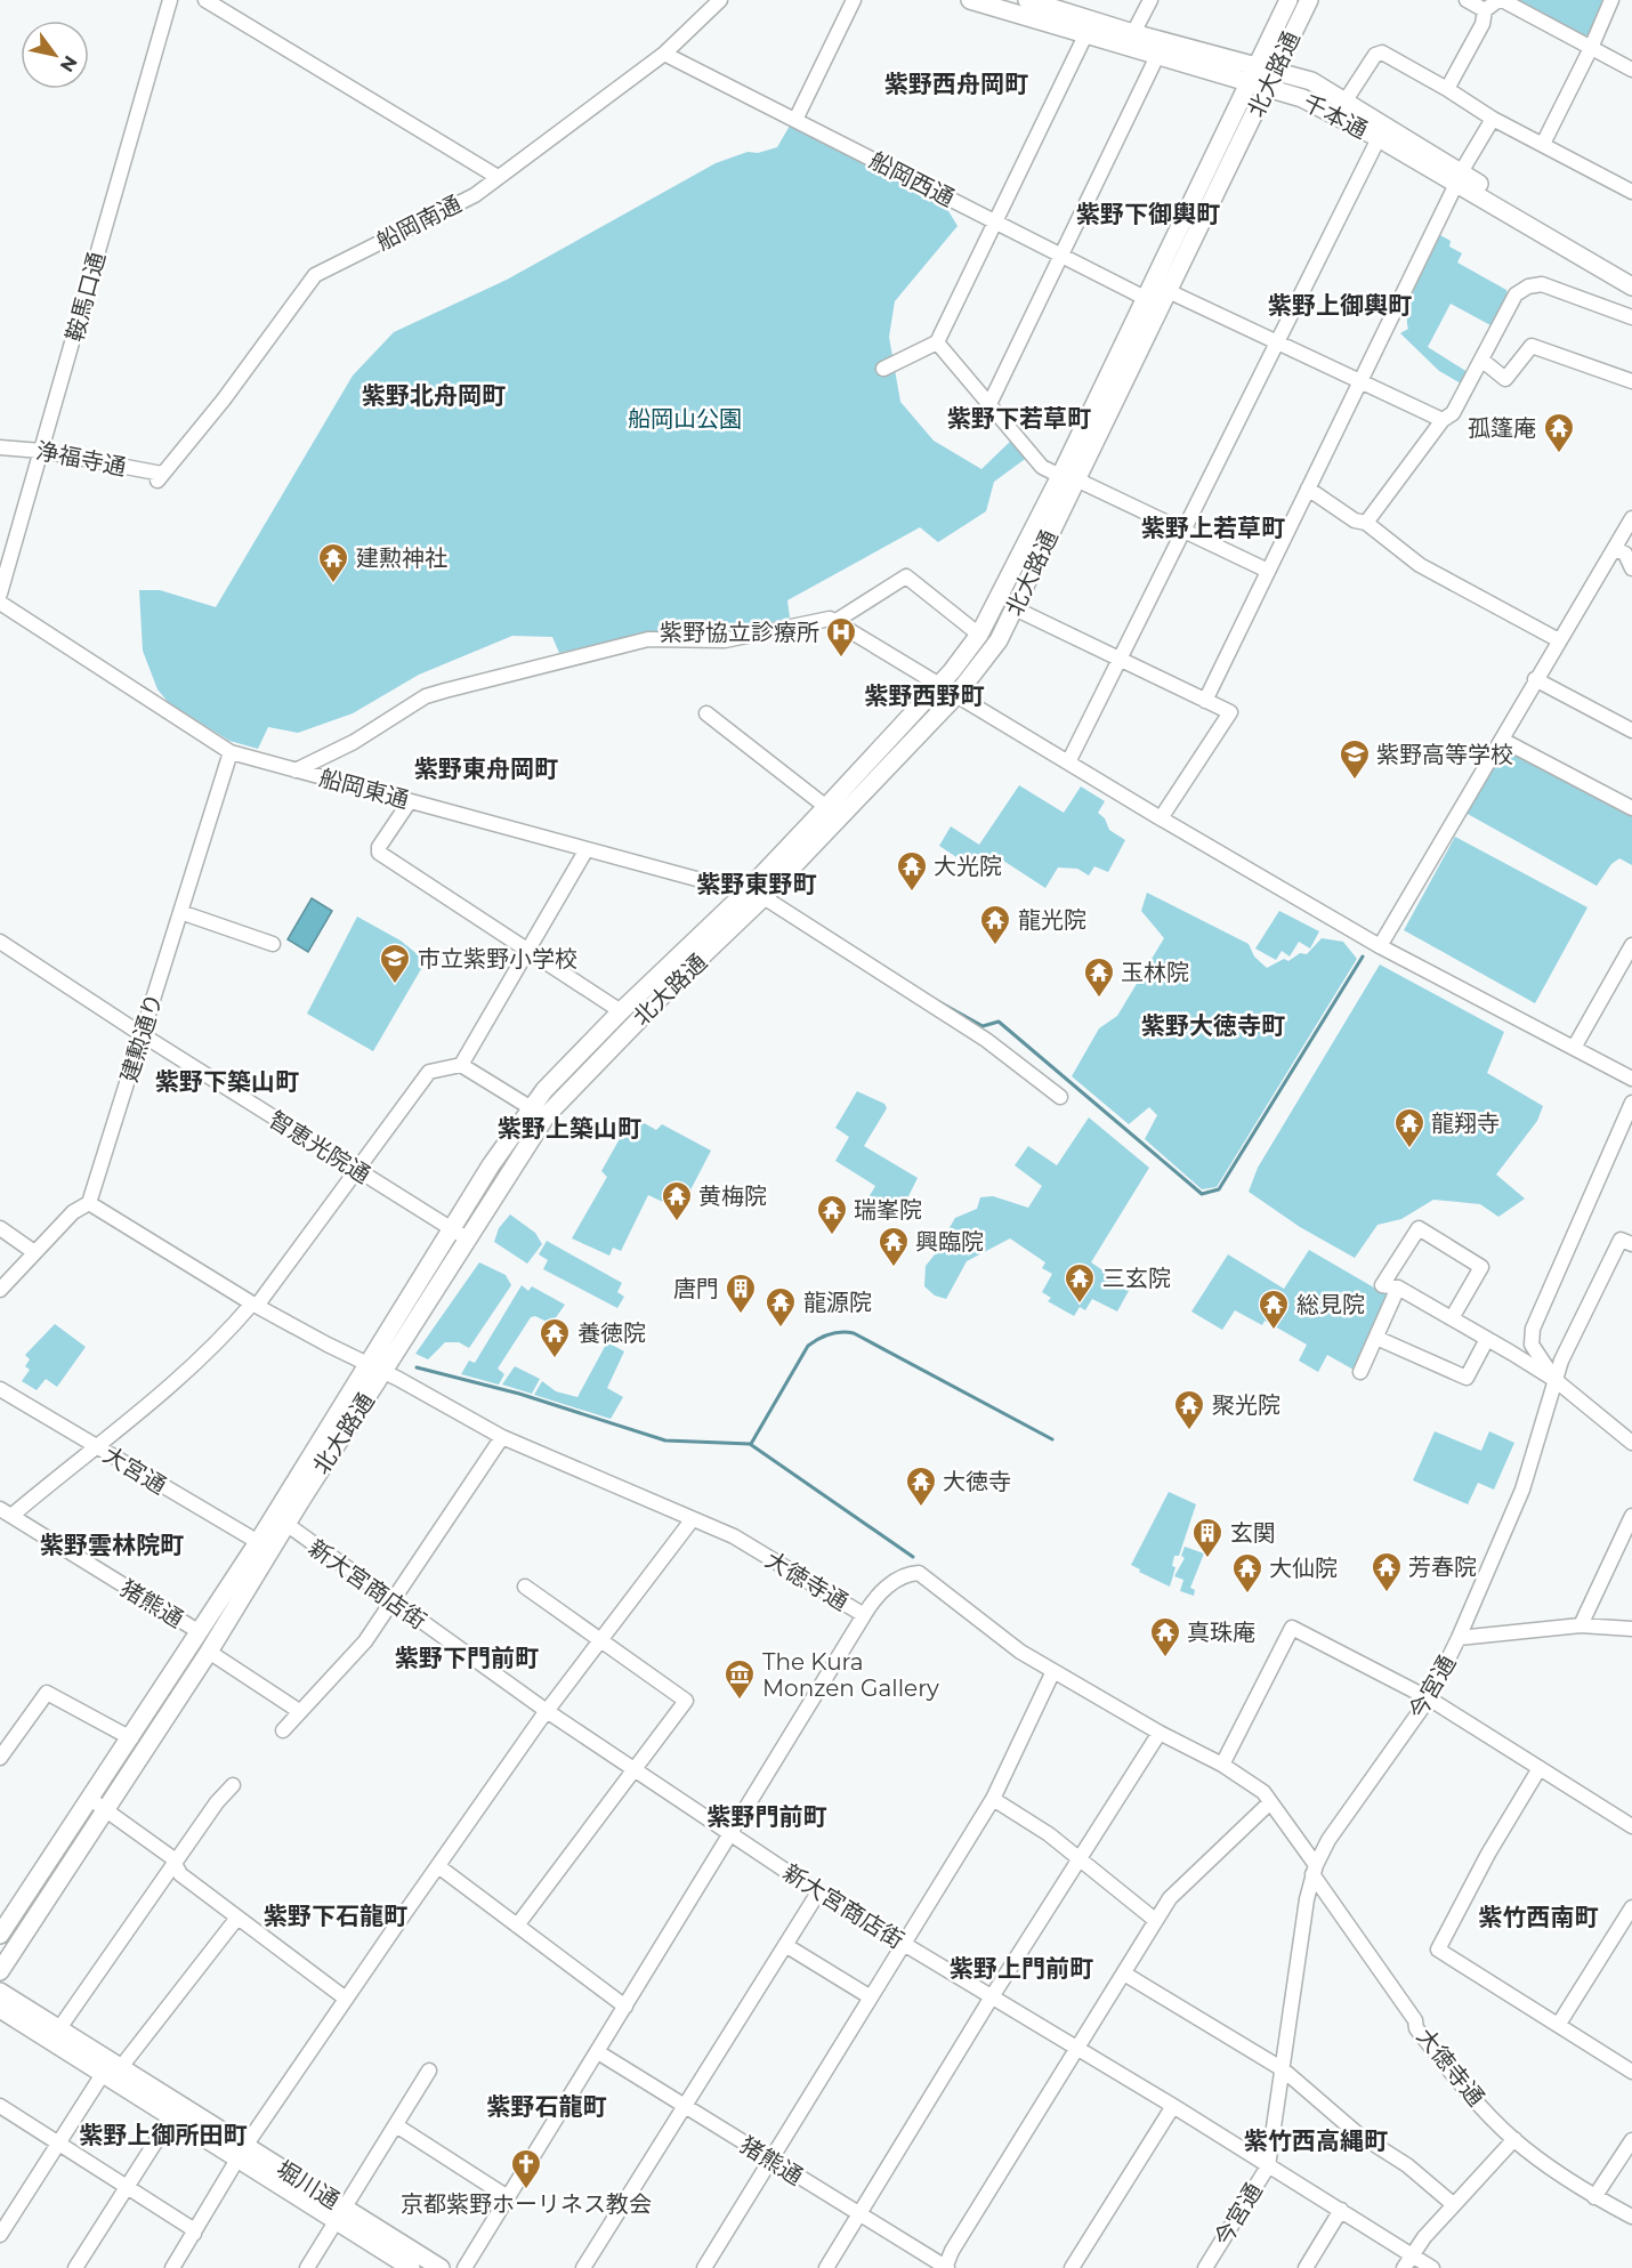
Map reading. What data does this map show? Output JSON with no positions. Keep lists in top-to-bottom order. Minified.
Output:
{"streets":{"main road":["北大路通","千本通","堀川通"],"street":["船岡西通","船岡南通","鞍馬口通","浄福寺通","船岡東通","建勲通り","智恵光院通","大宮通","大徳寺通","新大宮商店街","猪熊通","今宮通"]},"crossings":[["北大路通","千本通"],["北大路通","船岡西通"],["北大路通","船岡東通"],["北大路通","智恵光院通"],["北大路通","大宮通"],["北大路通","大徳寺通"],["北大路通","新大宮商店街"],["北大路通","猪熊通"],["船岡西通","船岡南通"],["船岡南通","浄福寺通"],["鞍馬口通","浄福寺通"],["船岡東通","建勲通り"],["建勲通り","智恵光院通"],["建勲通り","大徳寺通"],["大徳寺通","今宮通"],["新大宮商店街","今宮通"]],"districts":["紫野西舟岡町","紫野下御輿町","紫野上御輿町","紫野北舟岡町","紫野下若草町","紫野上若草町","紫野西野町","紫野東舟岡町","紫野東野町","紫野大徳寺町","紫野下築山町","紫野上築山町","紫野雲林院町","紫野下門前町","紫野門前町","紫野下石龍町","紫竹西南町","紫野上門前町","紫野石龍町","紫野上御所田町","紫竹西高縄町"],"parks":["船岡山公園"],"places":{"temple":["孤篷庵","建勲神社","大光院","龍光院","玉林院","龍翔寺","黄梅院","瑞峯院","興臨院","三玄院","龍源院","総見院","養徳院","聚光院","大徳寺","芳春院","大仙院","真珠庵"],"hospital":["紫野協立診療所"],"school or university":["紫野高等学校","市立紫野小学校"],"building":["唐門","玄関"],"museum":["The Kura Monzen Gallery"],"church":["京都紫野ホーリネス教会"]},"north":"bottom right"}
